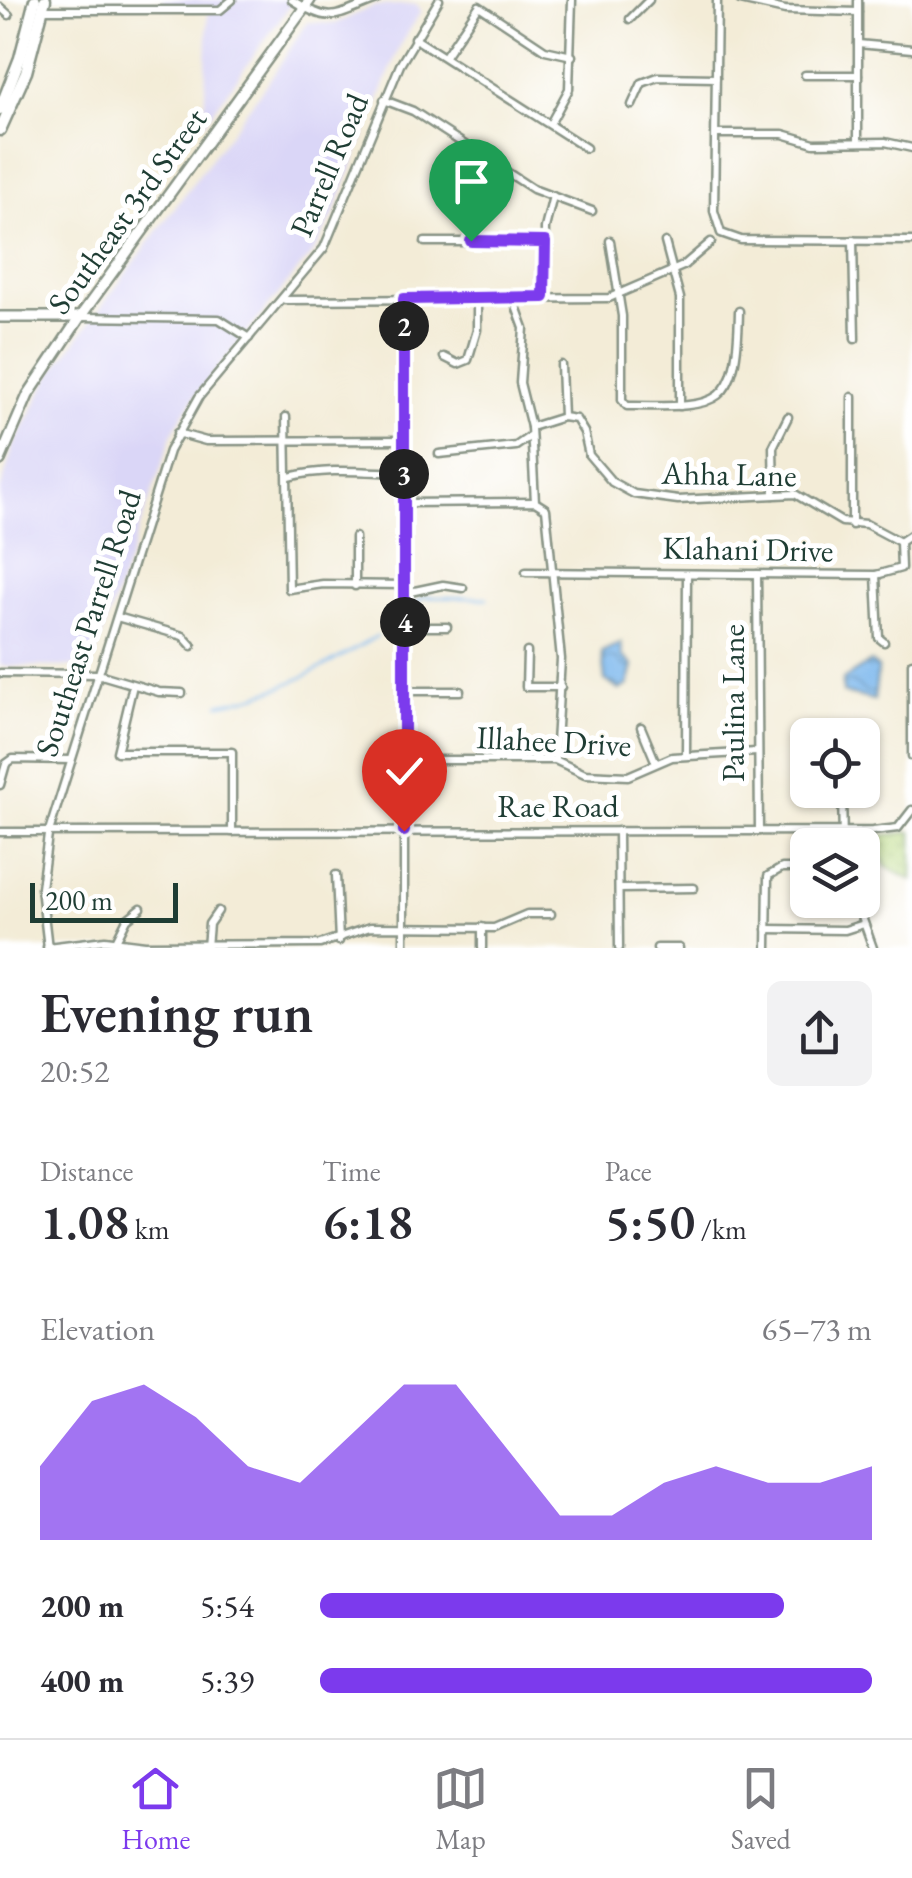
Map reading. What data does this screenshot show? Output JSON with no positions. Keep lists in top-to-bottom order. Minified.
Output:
{"streets":{"main road":["Southeast 3rd Street"],"street":["Parrell Road","Ahha Lane","Klahani Drive","Southeast Parrell Road","Paulina Lane","Illahee Drive","Rae Road"]},"crossings":[["Parrell Road","Southeast Parrell Road"],["Ahha Lane","Klahani Drive"],["Klahani Drive","Paulina Lane"],["Southeast Parrell Road","Rae Road"],["Paulina Lane","Illahee Drive"],["Paulina Lane","Rae Road"]],"scale_bar":"200 m","page":{"pins":["2","3","4"],"scale":"200 m","heading":["Evening run","20:52"],"stats":[["Distance","1.08 km"],["Time","6:18"],["Pace","5:50 /km"]],"chart":["Elevation","65–73 m"],"list":[{"name":"200 m","note":"5:54"},{"name":"400 m","note":"5:39"}],"tabs":["Home","Map","Saved"]}}
